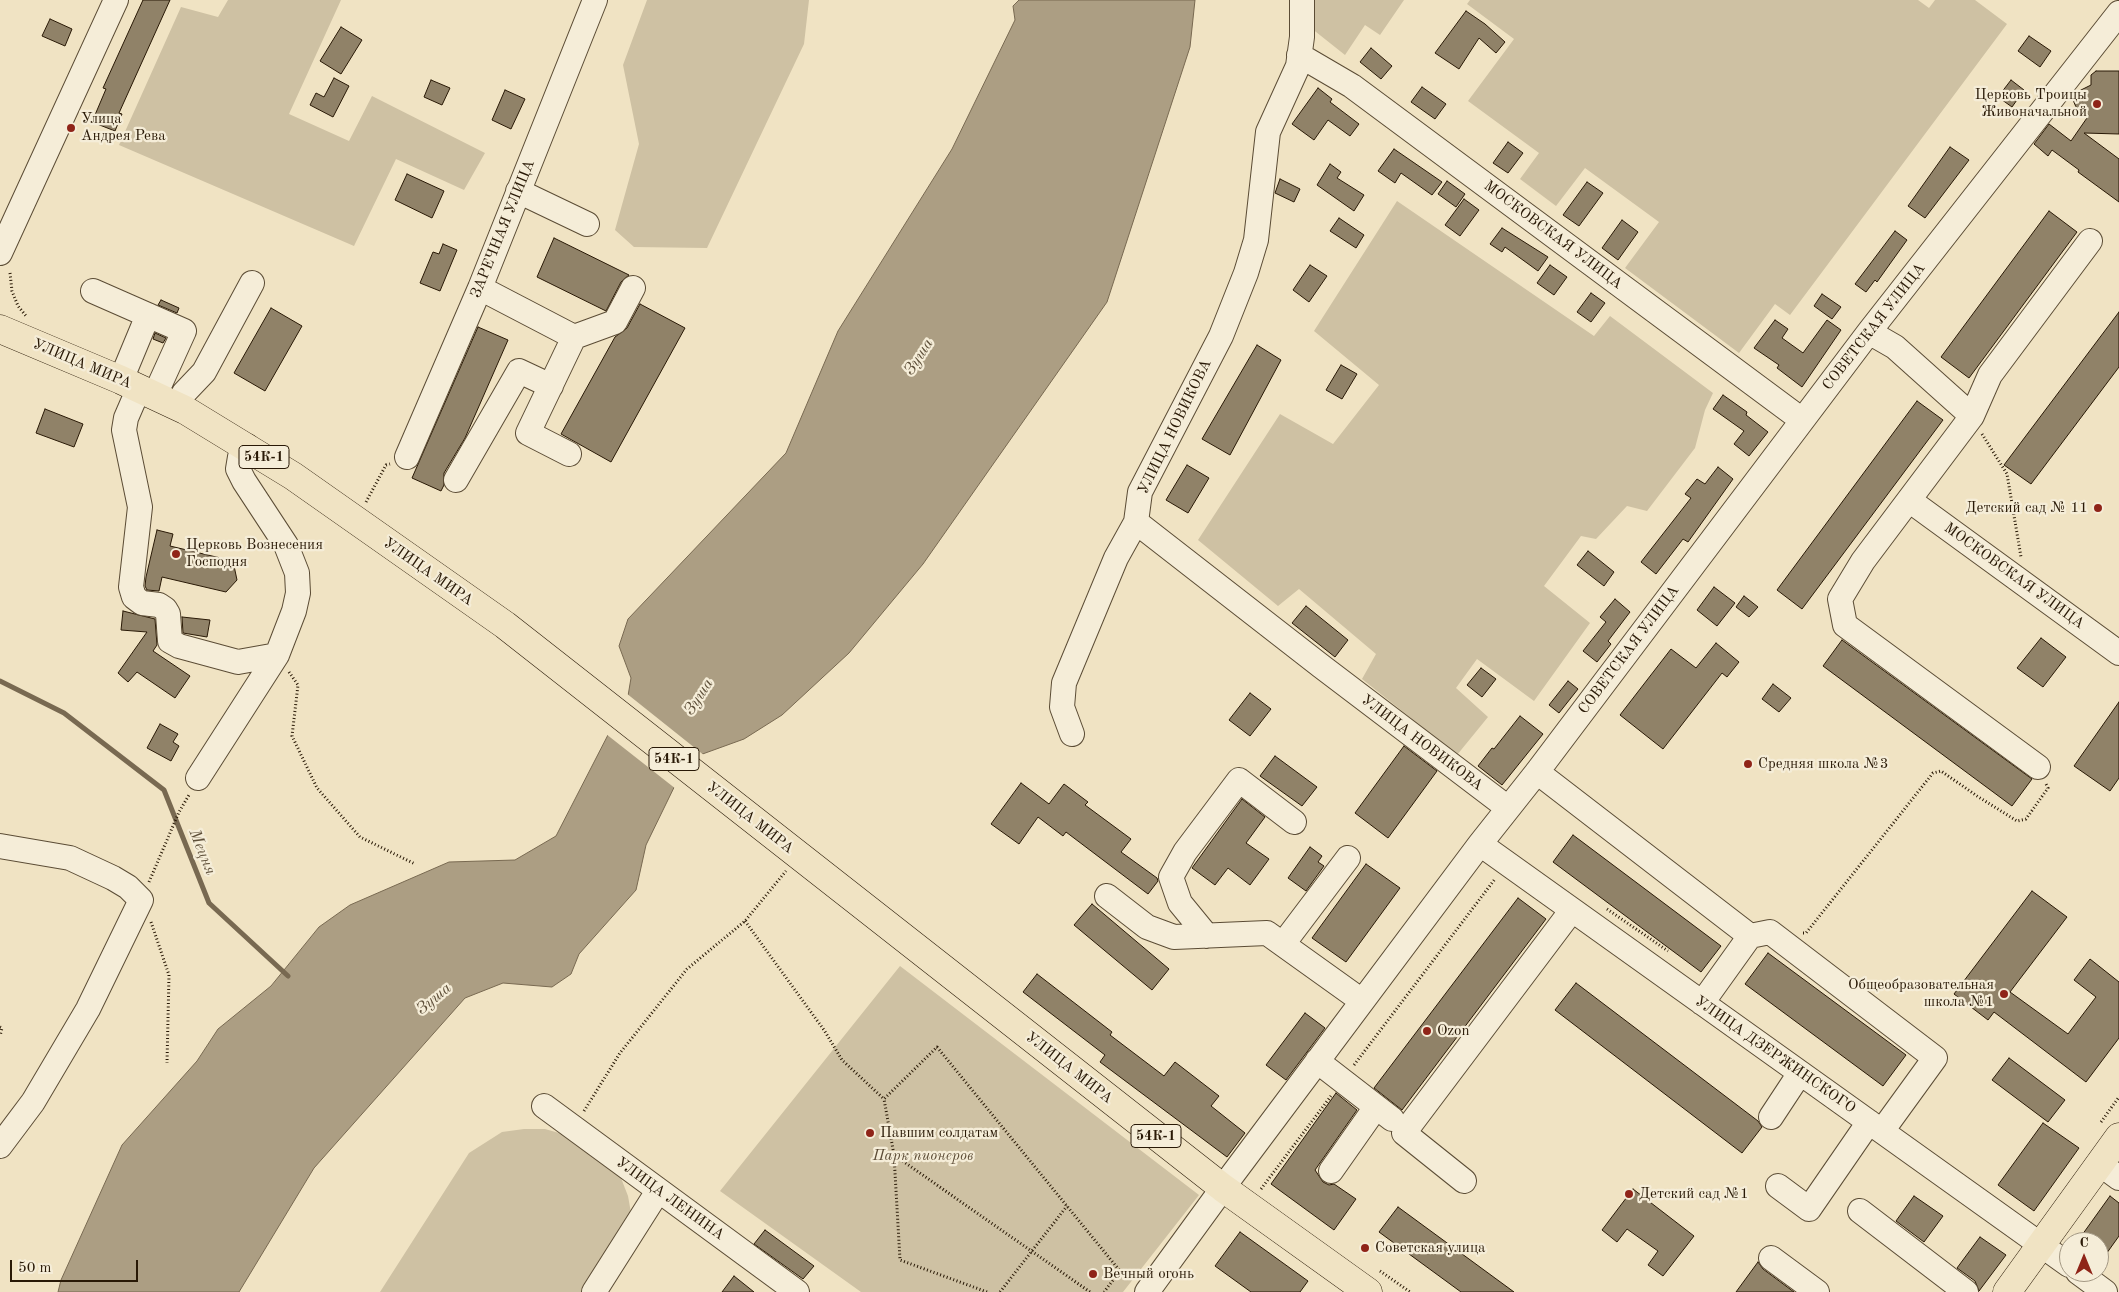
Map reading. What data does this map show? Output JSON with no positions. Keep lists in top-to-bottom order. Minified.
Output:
{"streets":{"main road":["УЛИЦА МИРА","54К-1"],"street":["ЗАРЕЧНАЯ УЛИЦА","МОСКОВСКАЯ УЛИЦА","СОВЕТСКАЯ УЛИЦА","УЛИЦА НОВИКОВА","УЛИЦА ДЗЕРЖИНСКОГО","УЛИЦА ЛЕНИНА"]},"crossings":[["МОСКОВСКАЯ УЛИЦА","СОВЕТСКАЯ УЛИЦА"],["МОСКОВСКАЯ УЛИЦА","УЛИЦА НОВИКОВА"],["СОВЕТСКАЯ УЛИЦА","УЛИЦА МИРА"],["СОВЕТСКАЯ УЛИЦА","УЛИЦА НОВИКОВА"],["СОВЕТСКАЯ УЛИЦА","УЛИЦА ДЗЕРЖИНСКОГО"]],"water":["Зуша","Мецня"],"parks":["Парк пионеров"],"places":["Церковь Троицы Живоначальной","Улица Андрея Рева","Детский сад № 11","Церковь Вознесения Господня","Средняя школа №3","Общеобразовательная школа №1","Ozon","Павшим солдатам","Детский сад №1","Советская улица","Вечный огонь"],"scale_bar":"50 m","north":"top"}
